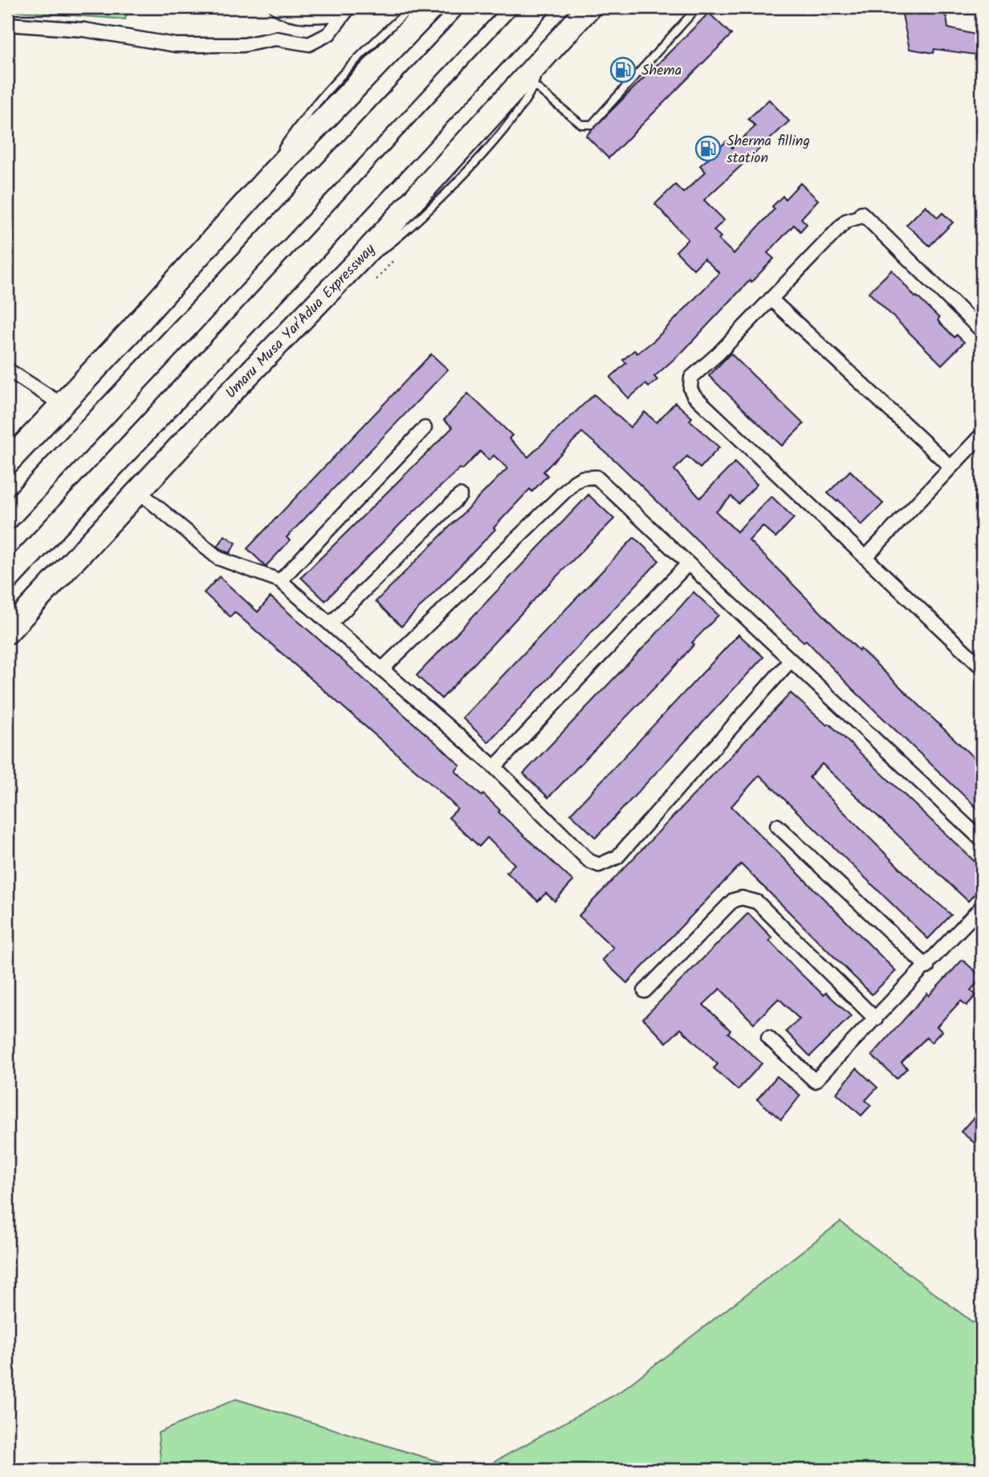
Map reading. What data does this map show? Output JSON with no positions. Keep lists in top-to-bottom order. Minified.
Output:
{"streets":{"highway":["Umaru Musa Yar'Adua Expressway"]},"places":{"fuel station":["Shema","Sherma filling station"]}}
